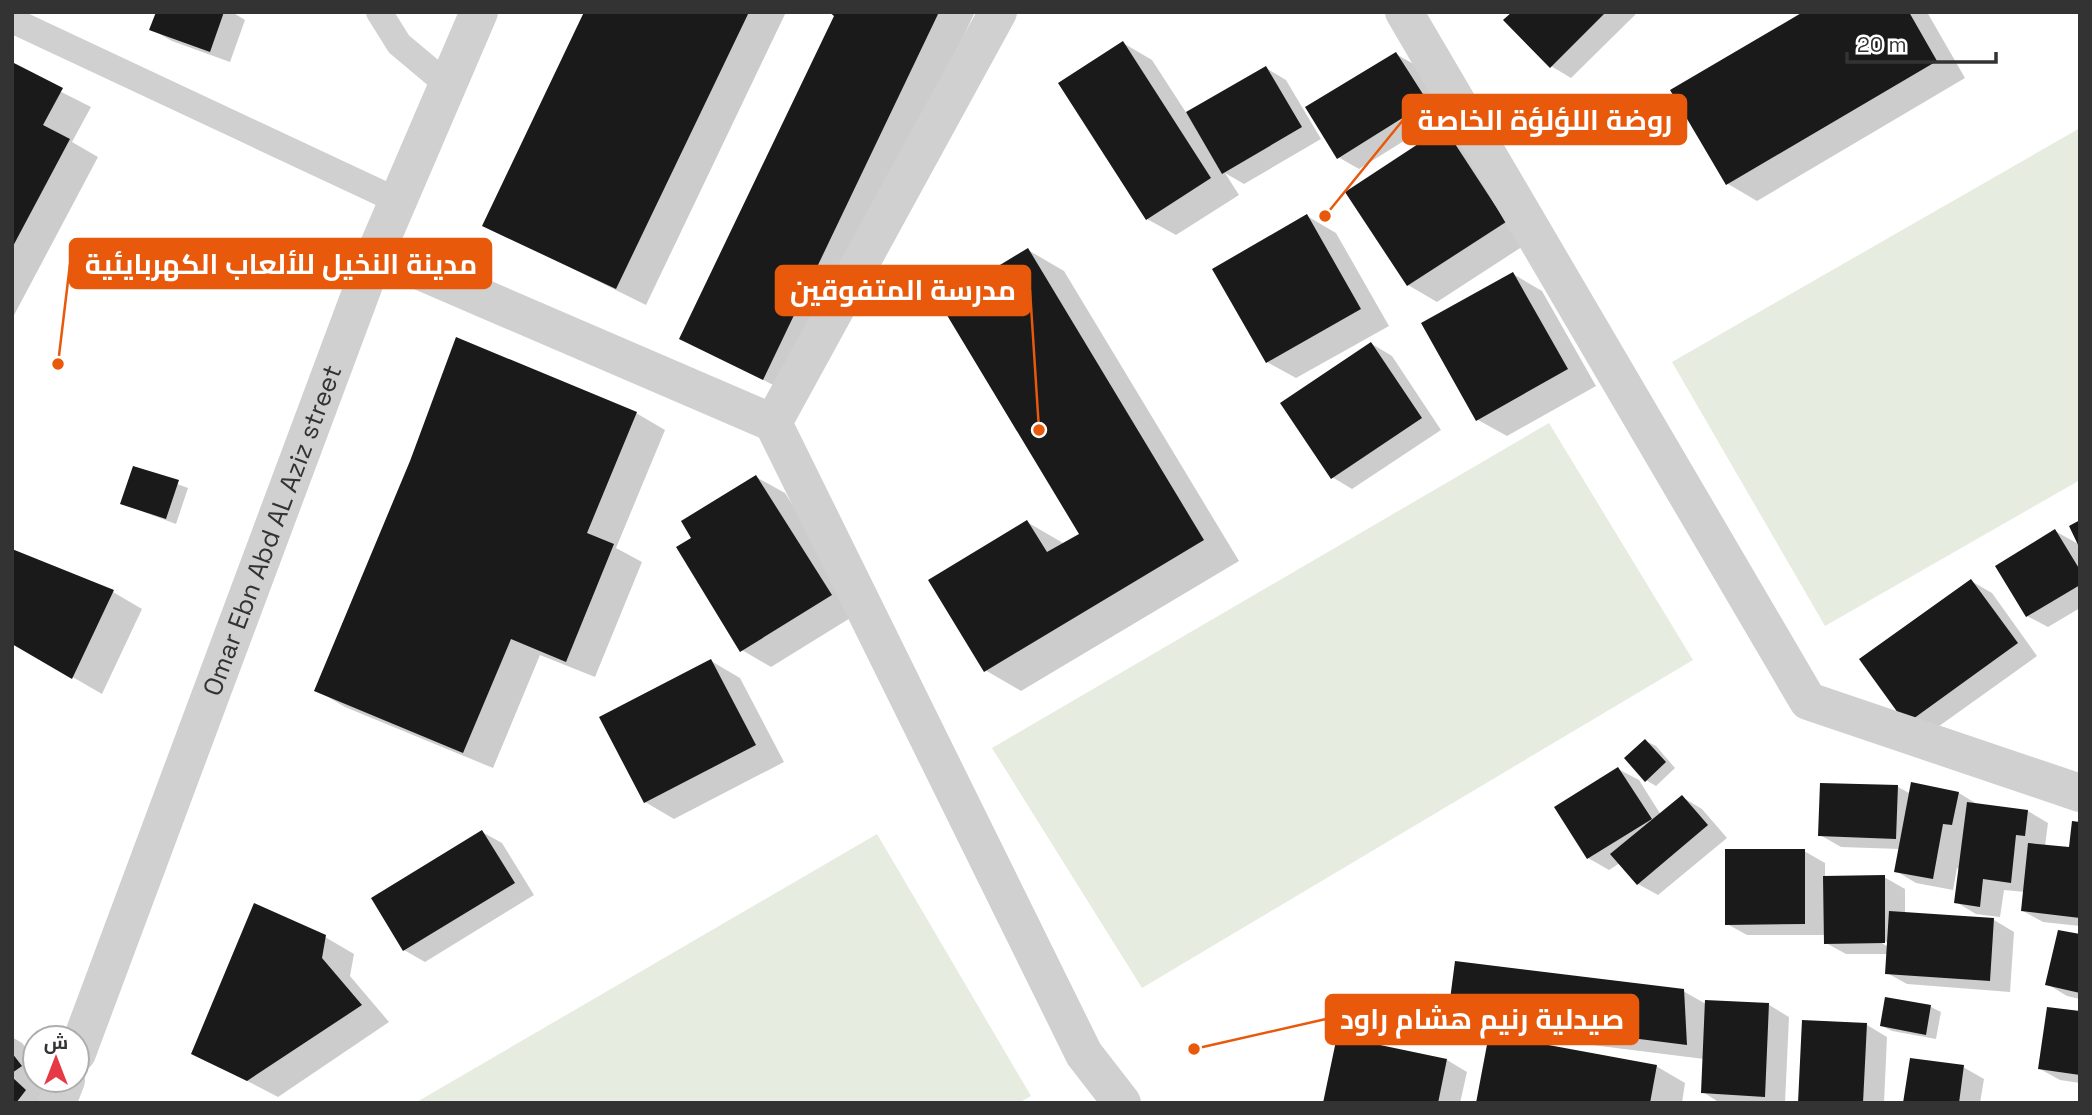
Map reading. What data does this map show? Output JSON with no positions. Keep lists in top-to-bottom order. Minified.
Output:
{"streets":{"street":["Omar Ebn Abd AL Aziz street"]},"places":["روضة اللؤلؤة الخاصة","مدينة النخيل للألعاب الكهربايئية","مدرسة المتفوقين","صيدلية رنيم هشام راود"],"scale_bar":"20 m","north":"top"}
